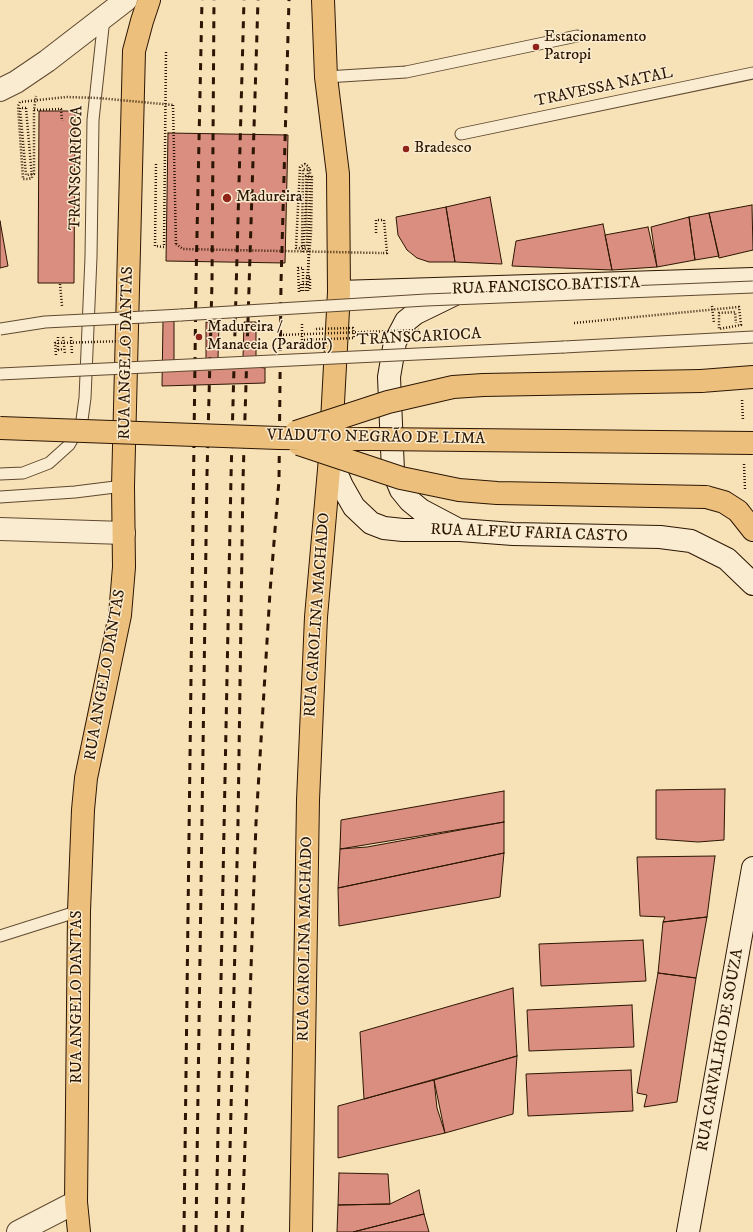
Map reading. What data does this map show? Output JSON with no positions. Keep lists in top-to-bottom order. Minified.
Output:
{"streets":{"main road":["RUA FANCISCO BATISTA","RUA ANGELO DANTAS","VIADUTO NEGRÃO DE LIMA","RUA ALFEU FARIA CASTO","RUA CAROLINA MACHADO","RUA CARVALHO DE SOUZA"],"lane":["TRAVESSA NATAL","TRANSCARIOCA"]},"crossings":[["RUA FANCISCO BATISTA","RUA CAROLINA MACHADO"],["RUA ALFEU FARIA CASTO","RUA CAROLINA MACHADO"]],"places":["Estacionamento Patropi","Bradesco","Madureira","Madureira / Manaceia (Parador)"]}
